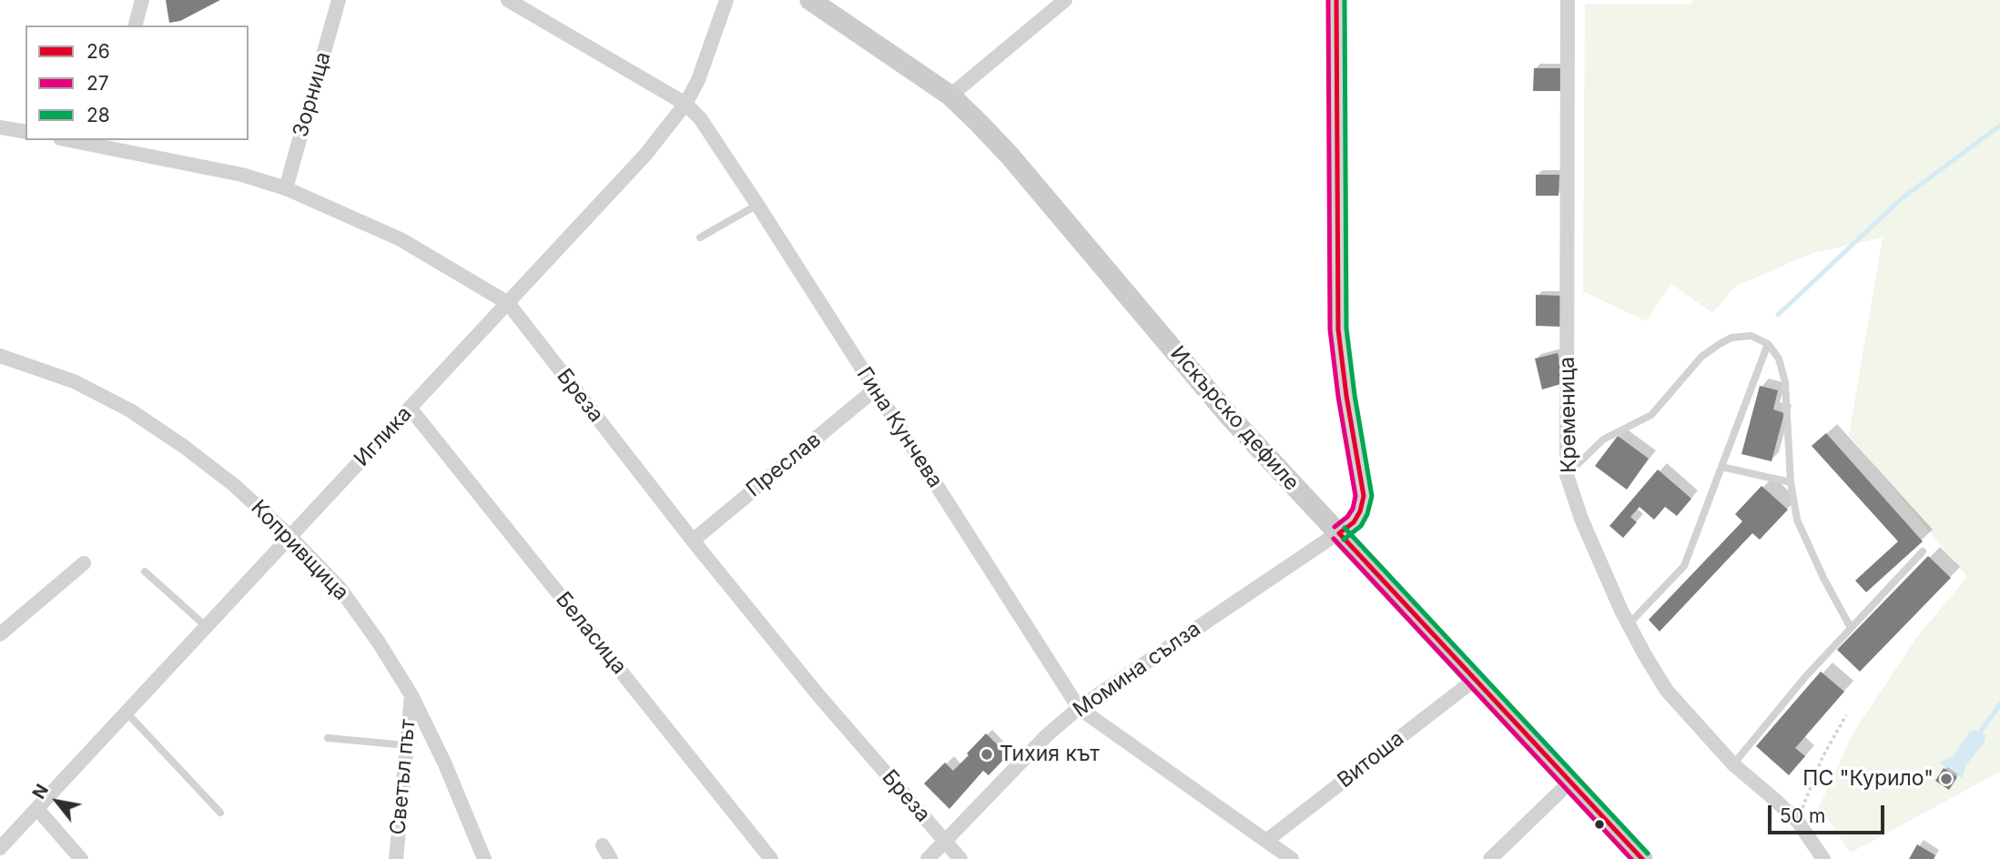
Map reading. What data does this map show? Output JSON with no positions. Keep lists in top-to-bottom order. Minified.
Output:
{"streets":{"main road":["Искърско дефиле"],"street":["Зорница","Бреза","Кременица","Гина Кунчева","Иглика","Преслав","Копривщица","Беласица","Момина сълза","Витоша","Светъл път"]},"crossings":[["Зорница","Бреза"],["Бреза","Иглика"],["Бреза","Преслав"],["Бреза","Момина сълза"],["Искърско дефиле","Момина сълза"],["Искърско дефиле","Витоша"],["Гина Кунчева","Иглика"],["Гина Кунчева","Преслав"],["Гина Кунчева","Момина сълза"],["Гина Кунчева","Витоша"],["Иглика","Копривщица"],["Иглика","Беласица"],["Копривщица","Светъл път"]],"places":["Тихия кът","ПС \"Курило\""],"lines":["transit line 26","transit line 27","transit line 28"],"legend":["26","27","28"],"scale_bar":"50 m","north":"top left"}
